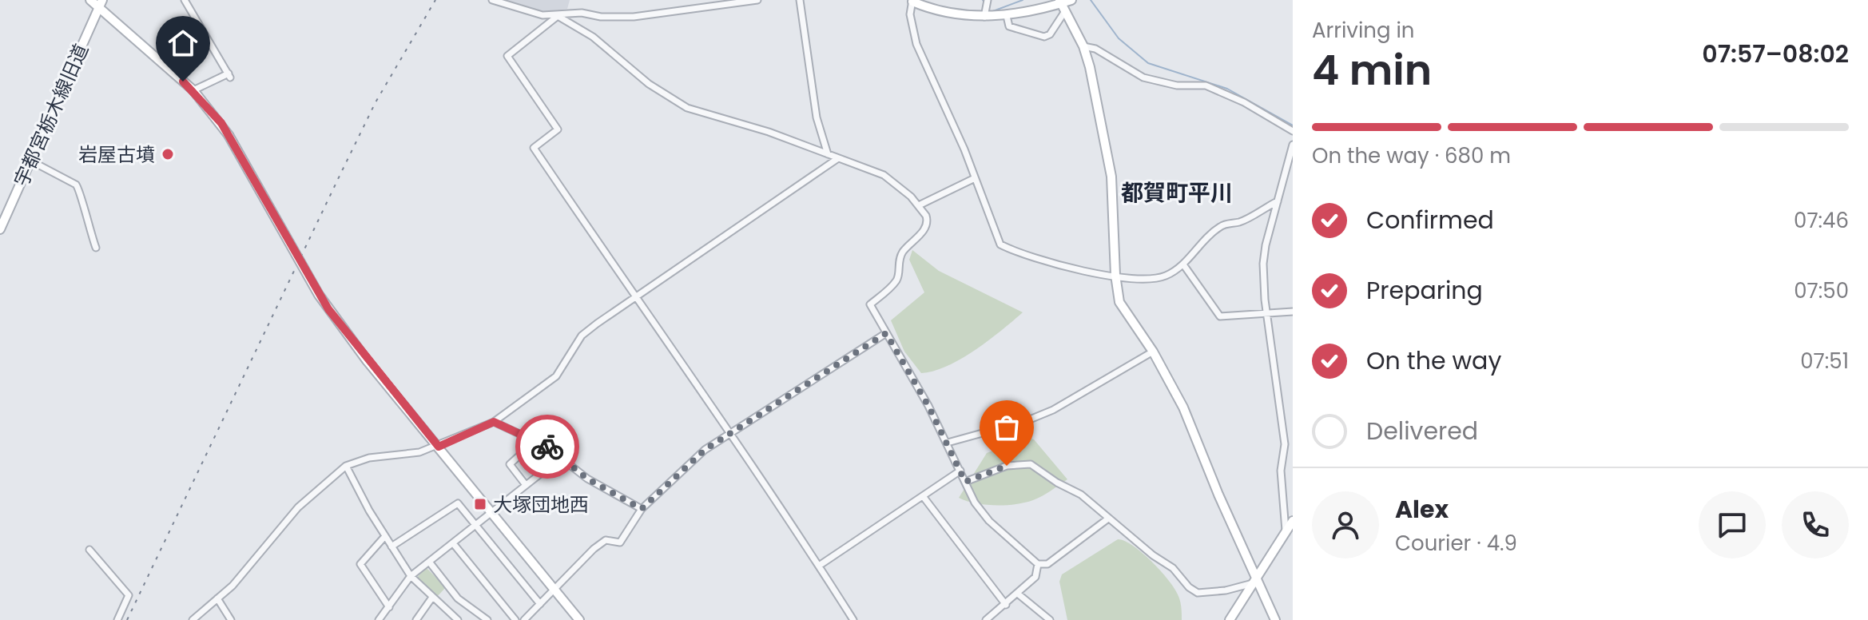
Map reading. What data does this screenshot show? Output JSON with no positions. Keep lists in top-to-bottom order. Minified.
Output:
{"streets":{"street":["宇都宮栃木線旧道"]},"districts":["都賀町平川"],"places":{"other":["岩屋古墳"],"transit":["大塚団地西"]},"page":{"heading":["4 min","Arriving in","07:57–08:02"],"panel":["Alex","Courier · 4.9"],"bar":"On the way · 680 m","list":[["Confirmed","07:46"],["Preparing","07:50"],["On the way","07:51"],"Delivered"]}}
